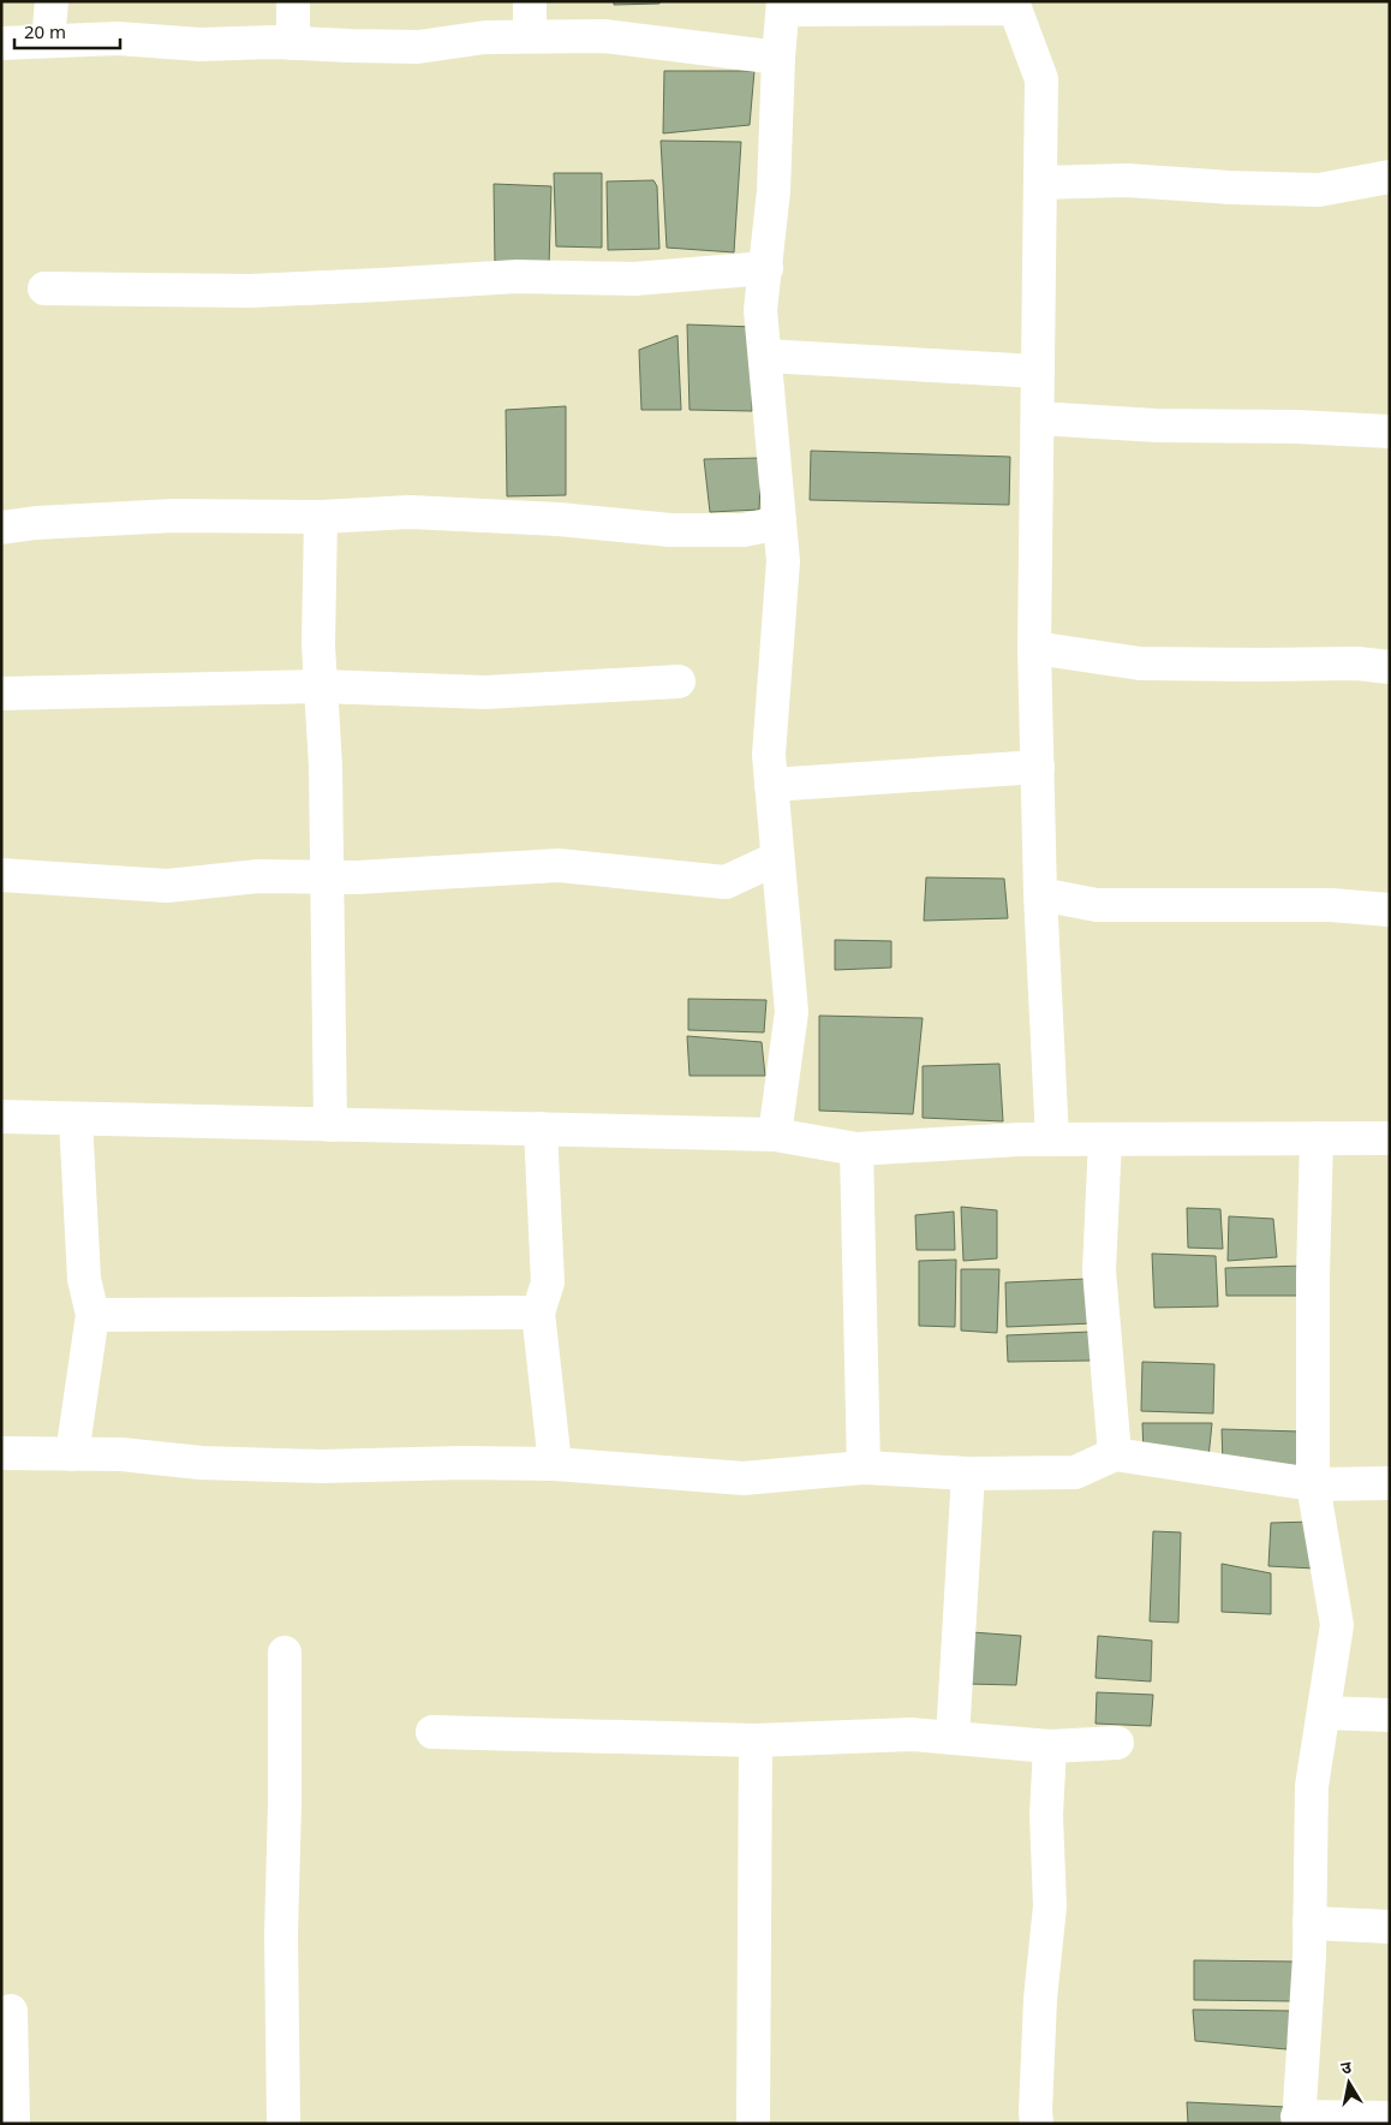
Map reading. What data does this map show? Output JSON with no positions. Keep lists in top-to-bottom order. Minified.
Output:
{"scale_bar":"20 m","north":"top"}
